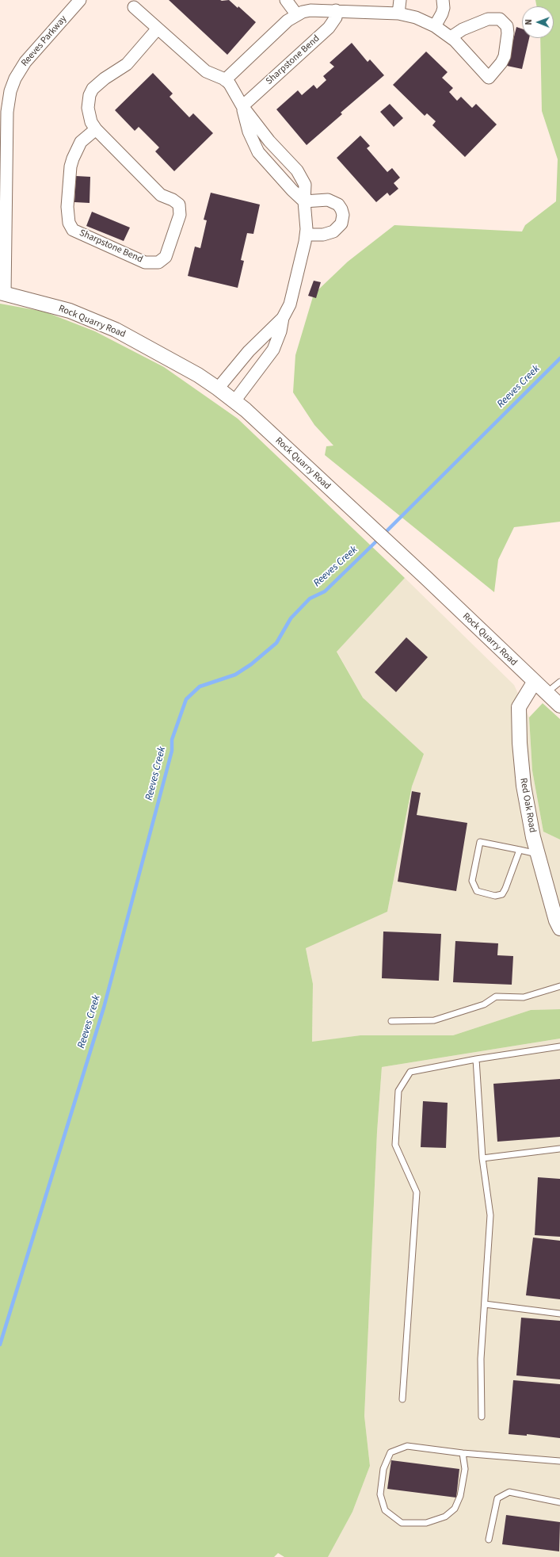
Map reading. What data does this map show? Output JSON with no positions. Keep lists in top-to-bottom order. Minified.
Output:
{"streets":{"street":["Reeves Parkway","Sharpstone Bend","Rock Quarry Road","Red Oak Road"]},"crossings":[["Reeves Parkway","Rock Quarry Road"],["Rock Quarry Road","Red Oak Road"]],"water":["Reeves Creek"],"north":"left"}
